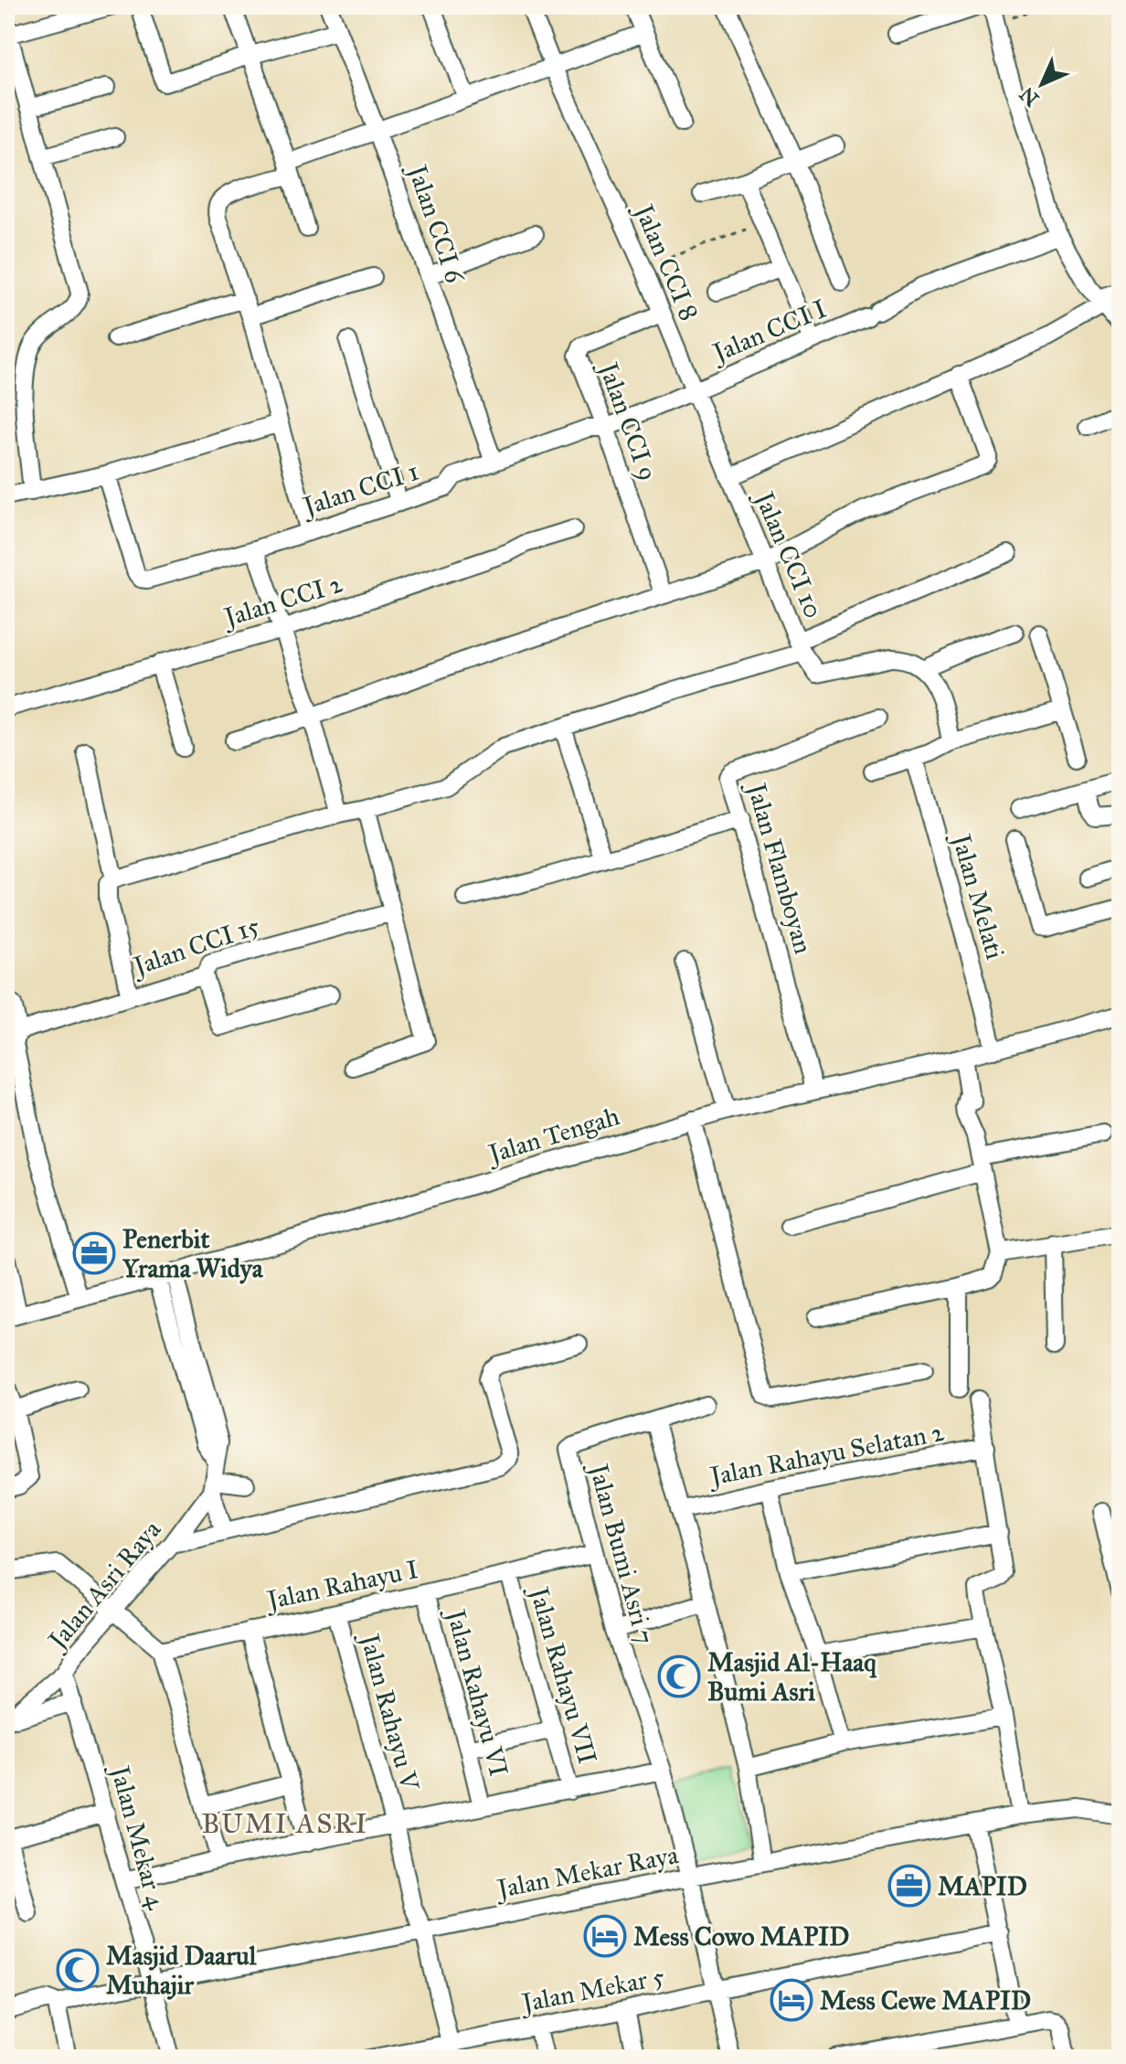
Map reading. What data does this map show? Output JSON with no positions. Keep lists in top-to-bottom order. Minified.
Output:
{"streets":{"street":["Jalan CCI 6","Jalan CCI 8","Jalan CCI I","Jalan CCI 9","Jalan CCI 1","Jalan CCI 10","Jalan CCI 2","Jalan Flamboyan","Jalan Melati","Jalan CCI 15","Jalan Tengah","Jalan Rahayu Selatan 2","Jalan Bumi Asri 7","Jalan Asri Raya","Jalan Rahayu I","Jalan Rahayu VII","Jalan Rahayu VI","Jalan Rahayu V","Jalan Mekar 4","Jalan Mekar Raya","Jalan Mekar 5"]},"crossings":[["Jalan CCI 6","Jalan CCI 1"],["Jalan CCI 8","Jalan CCI I"],["Jalan CCI 8","Jalan CCI 9"],["Jalan CCI 8","Jalan CCI 1"],["Jalan CCI 8","Jalan CCI 10"],["Jalan CCI I","Jalan CCI 1"],["Jalan CCI 9","Jalan CCI 1"],["Jalan Flamboyan","Jalan Tengah"],["Jalan Melati","Jalan Tengah"],["Jalan Tengah","Jalan Asri Raya"],["Jalan Bumi Asri 7","Jalan Rahayu I"],["Jalan Bumi Asri 7","Jalan Mekar Raya"],["Jalan Bumi Asri 7","Jalan Mekar 5"],["Jalan Asri Raya","Jalan Mekar 4"],["Jalan Rahayu I","Jalan Rahayu VII"],["Jalan Rahayu I","Jalan Rahayu VI"],["Jalan Rahayu I","Jalan Rahayu V"],["Jalan Rahayu V","Jalan Mekar Raya"],["Jalan Rahayu V","Jalan Mekar 5"],["Jalan Mekar 4","Jalan Mekar Raya"]],"districts":["BUMI ASRI"],"places":{"office":["Penerbit Yrama Widya","MAPID"],"mosque":["Masjid Al-Haaq Bumi Asri","Masjid Daarul Muhajir"],"hotel":["Mess Cowo MAPID","Mess Cewe MAPID"]},"north":"bottom left"}
